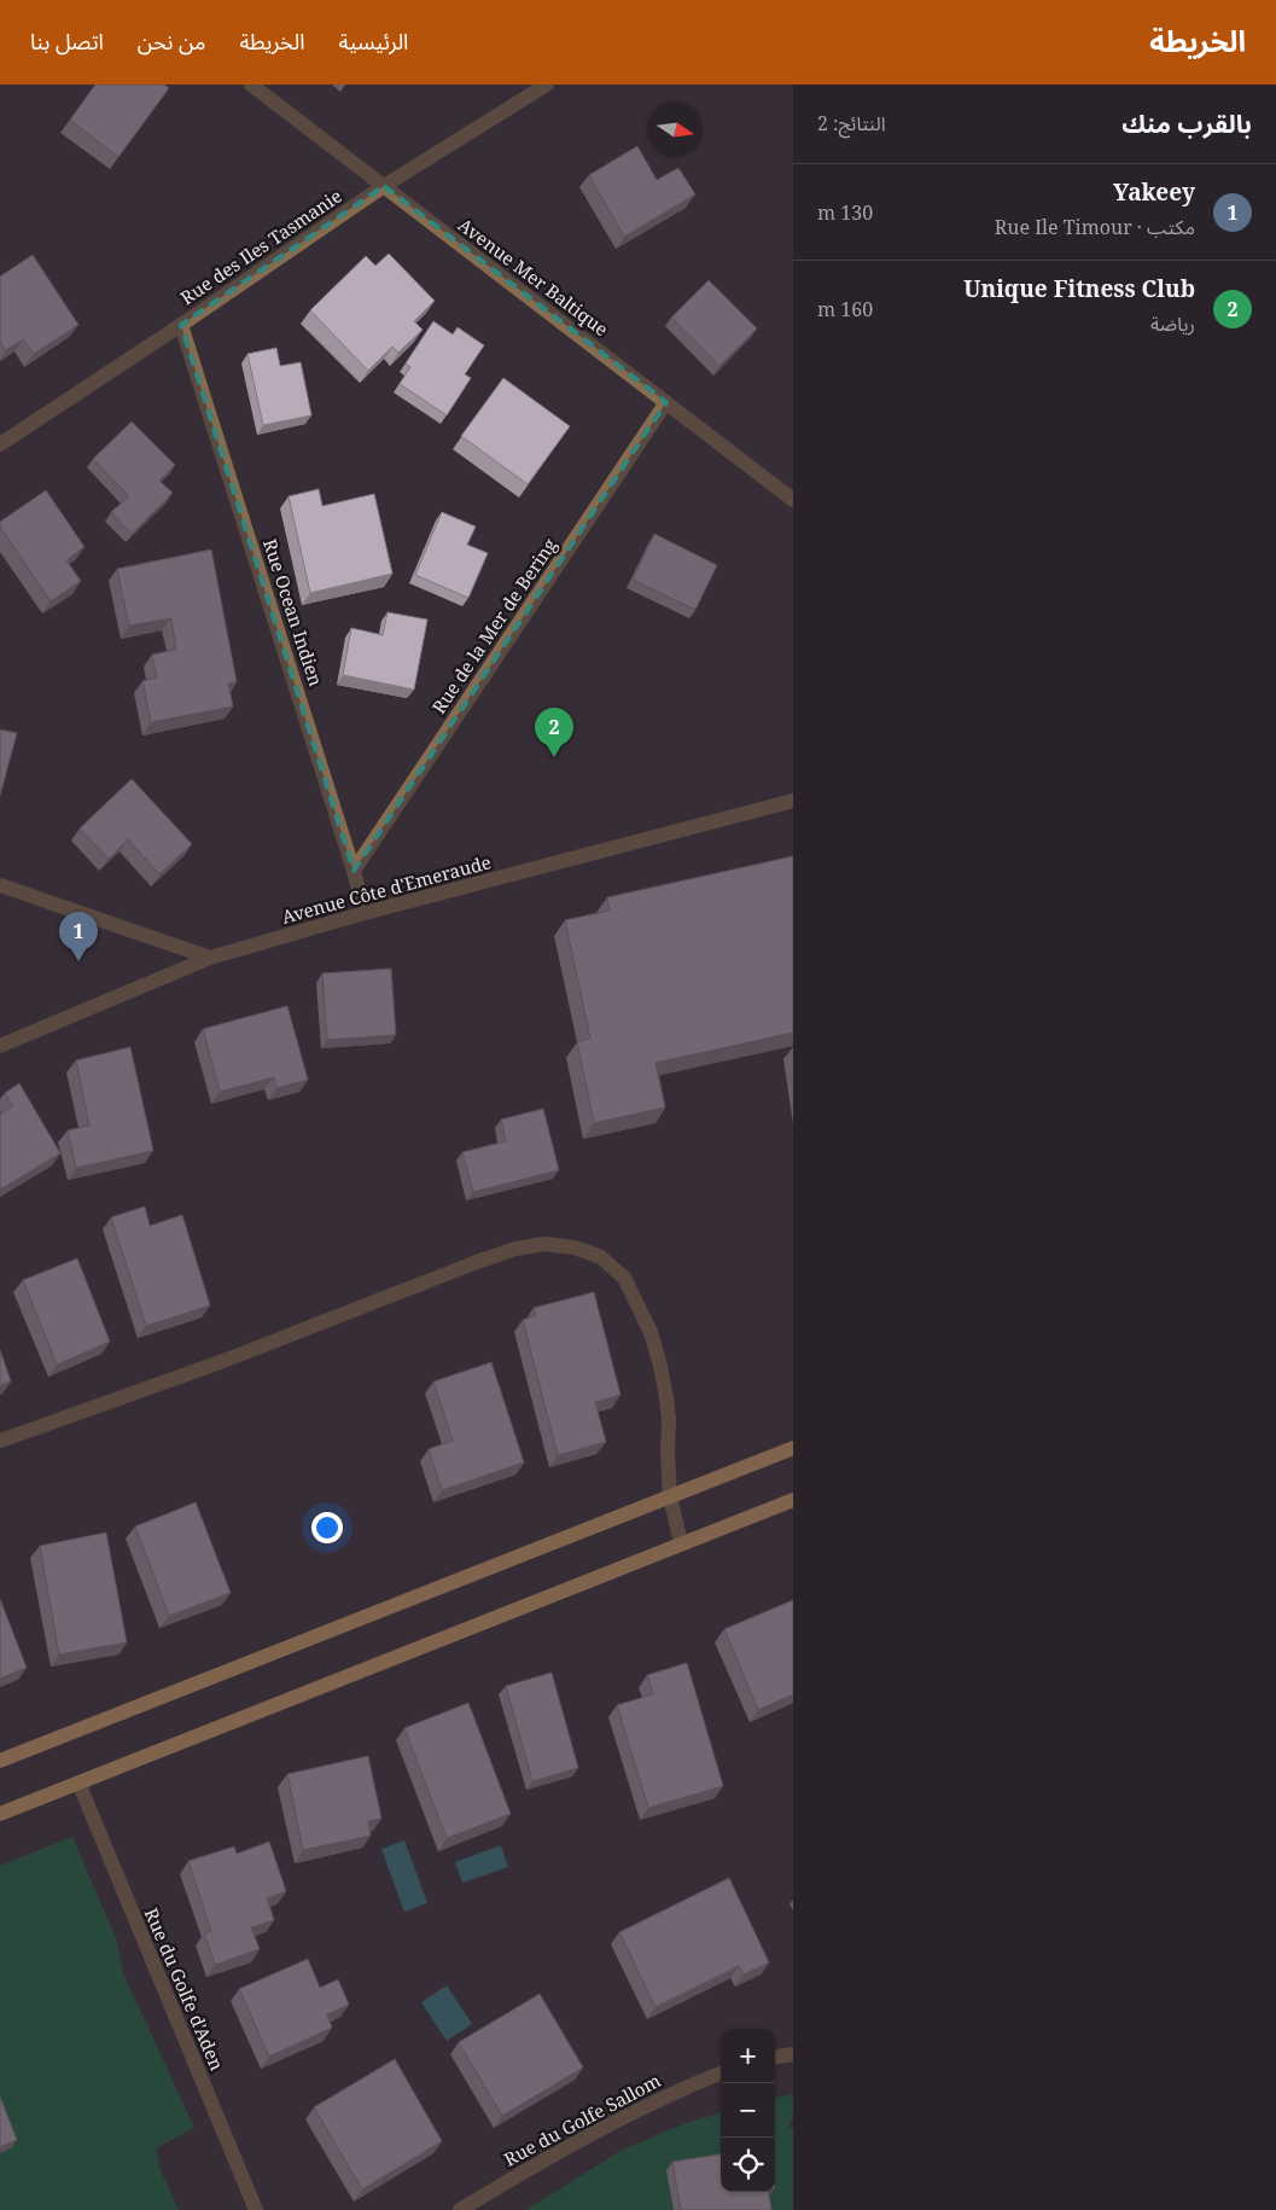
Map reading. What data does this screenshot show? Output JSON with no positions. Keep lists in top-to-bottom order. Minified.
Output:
{"streets":{"street":["Rue des Iles Tasmanie","Avenue Mer Baltique","Rue Ocean Indien","Rue de la Mer de Bering","Avenue Côte d'Emeraude","Rue du Golfe d'Aden","Rue du Golfe Sallom"]},"crossings":[["Rue des Iles Tasmanie","Avenue Mer Baltique"],["Rue des Iles Tasmanie","Rue Ocean Indien"],["Avenue Mer Baltique","Rue de la Mer de Bering"],["Rue Ocean Indien","Rue de la Mer de Bering"],["Rue Ocean Indien","Avenue Côte d'Emeraude"]],"north":"right","page":{"header":"الخريطة","nav":["الرئيسية","الخريطة","من نحن","اتصل بنا"],"heading":["بالقرب منك","النتائج: 2"],"list":[{"mark":"1","name":"Yakeey","note":"مكتب · Rue Ile Timour","value":"130 m"},{"mark":"2","name":"Unique Fitness Club","note":"رياضة","value":"160 m"}],"pins":["2","1"],"map_buttons":["+","−"]}}
